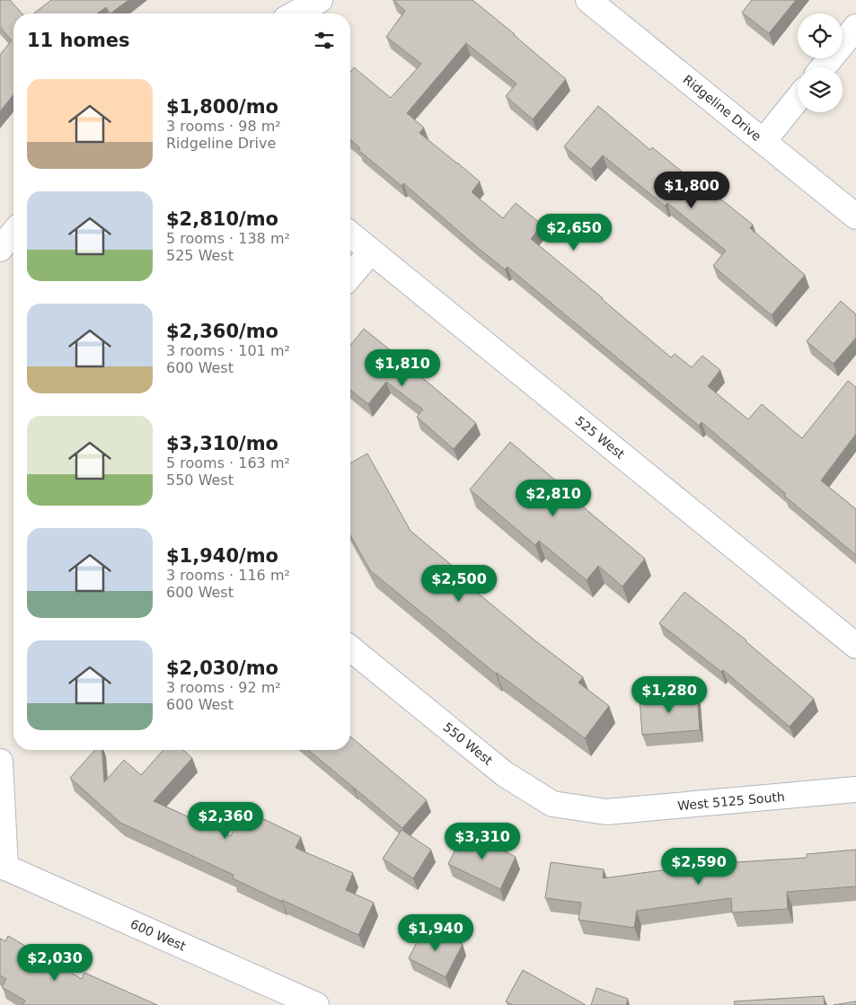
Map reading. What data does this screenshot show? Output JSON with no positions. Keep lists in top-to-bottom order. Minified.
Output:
{"streets":{"street":["Ridgeline Drive","525 West","550 West","West 5125 South","600 West"]},"crossings":[["550 West","West 5125 South"]],"page":{"heading":"11 homes","list":[{"name":"$1,800/mo","note":"3 rooms · 98 m² · Ridgeline Drive"},{"name":"$2,810/mo","note":"5 rooms · 138 m² · 525 West"},{"name":"$2,360/mo","note":"3 rooms · 101 m² · 600 West"},{"name":"$3,310/mo","note":"5 rooms · 163 m² · 550 West"},{"name":"$1,940/mo","note":"3 rooms · 116 m² · 600 West"},{"name":"$2,030/mo","note":"3 rooms · 92 m² · 600 West"}],"price":["$1,800","$2,650","$1,810","$2,810","$2,500","$1,280","$2,360","$3,310","$2,590","$1,940","$2,030"]}}
